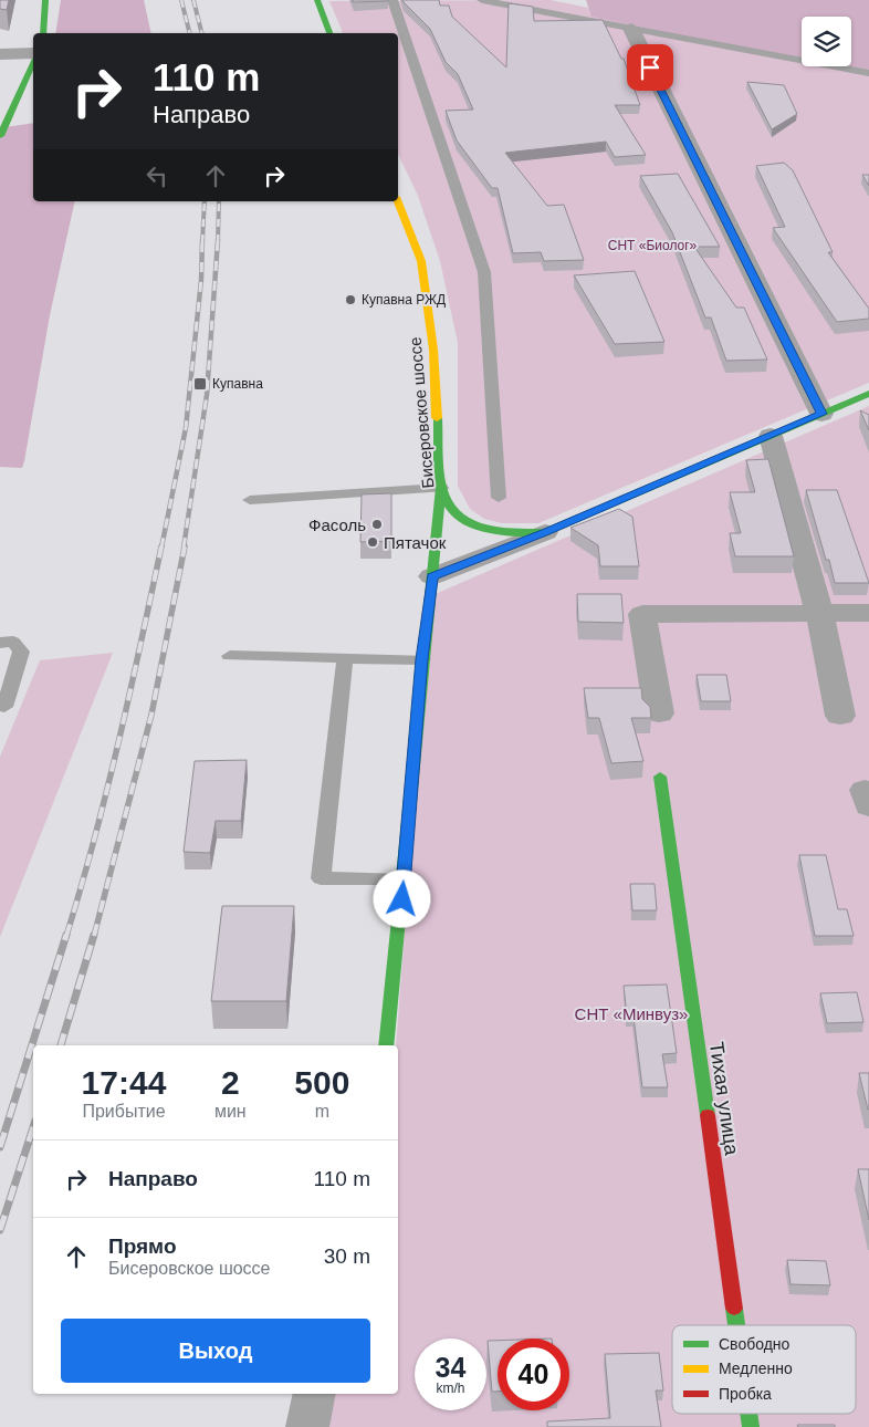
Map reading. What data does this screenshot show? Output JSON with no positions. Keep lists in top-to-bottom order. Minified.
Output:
{"streets":{"main road":["Бисеровское шоссе","Тихая улица"]},"parks":["СНТ «Биолог»","СНТ «Минвуз»"],"places":{"other":["Купавна РЖД","Фасоль","Пятачок"],"transit":["Купавна"]},"legend":["Свободно","Медленно","Пробка"],"page":{"turn":["110 m","Направо"],"eta":["17:44","Прибытие","2","мин","500","m"],"list":[{"name":"Направо","value":"110 m"},{"name":"Прямо","note":"Бисеровское шоссе","value":"30 m"}],"buttons":"Выход","speed":"34 km/h","limit":"40"}}
